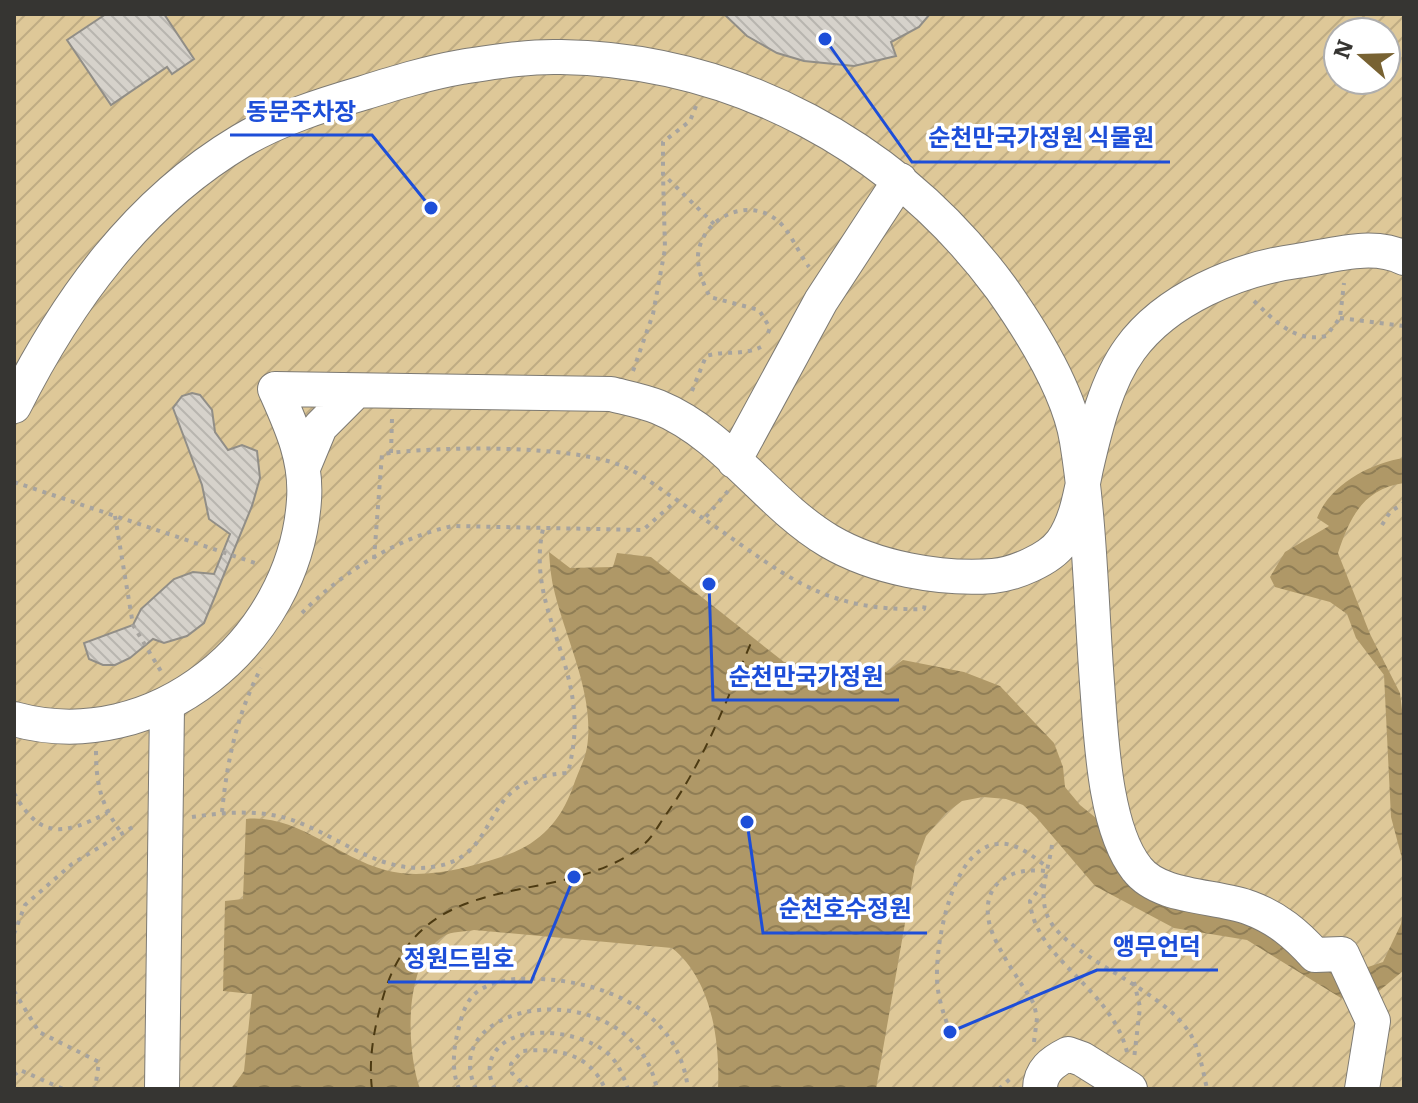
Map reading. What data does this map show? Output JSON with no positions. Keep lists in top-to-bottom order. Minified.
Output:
{"places":["순천만국가정원 식물원","동문주차장","순천만국가정원","순천호수정원","정원드림호","앵무언덕"],"north":"left"}
